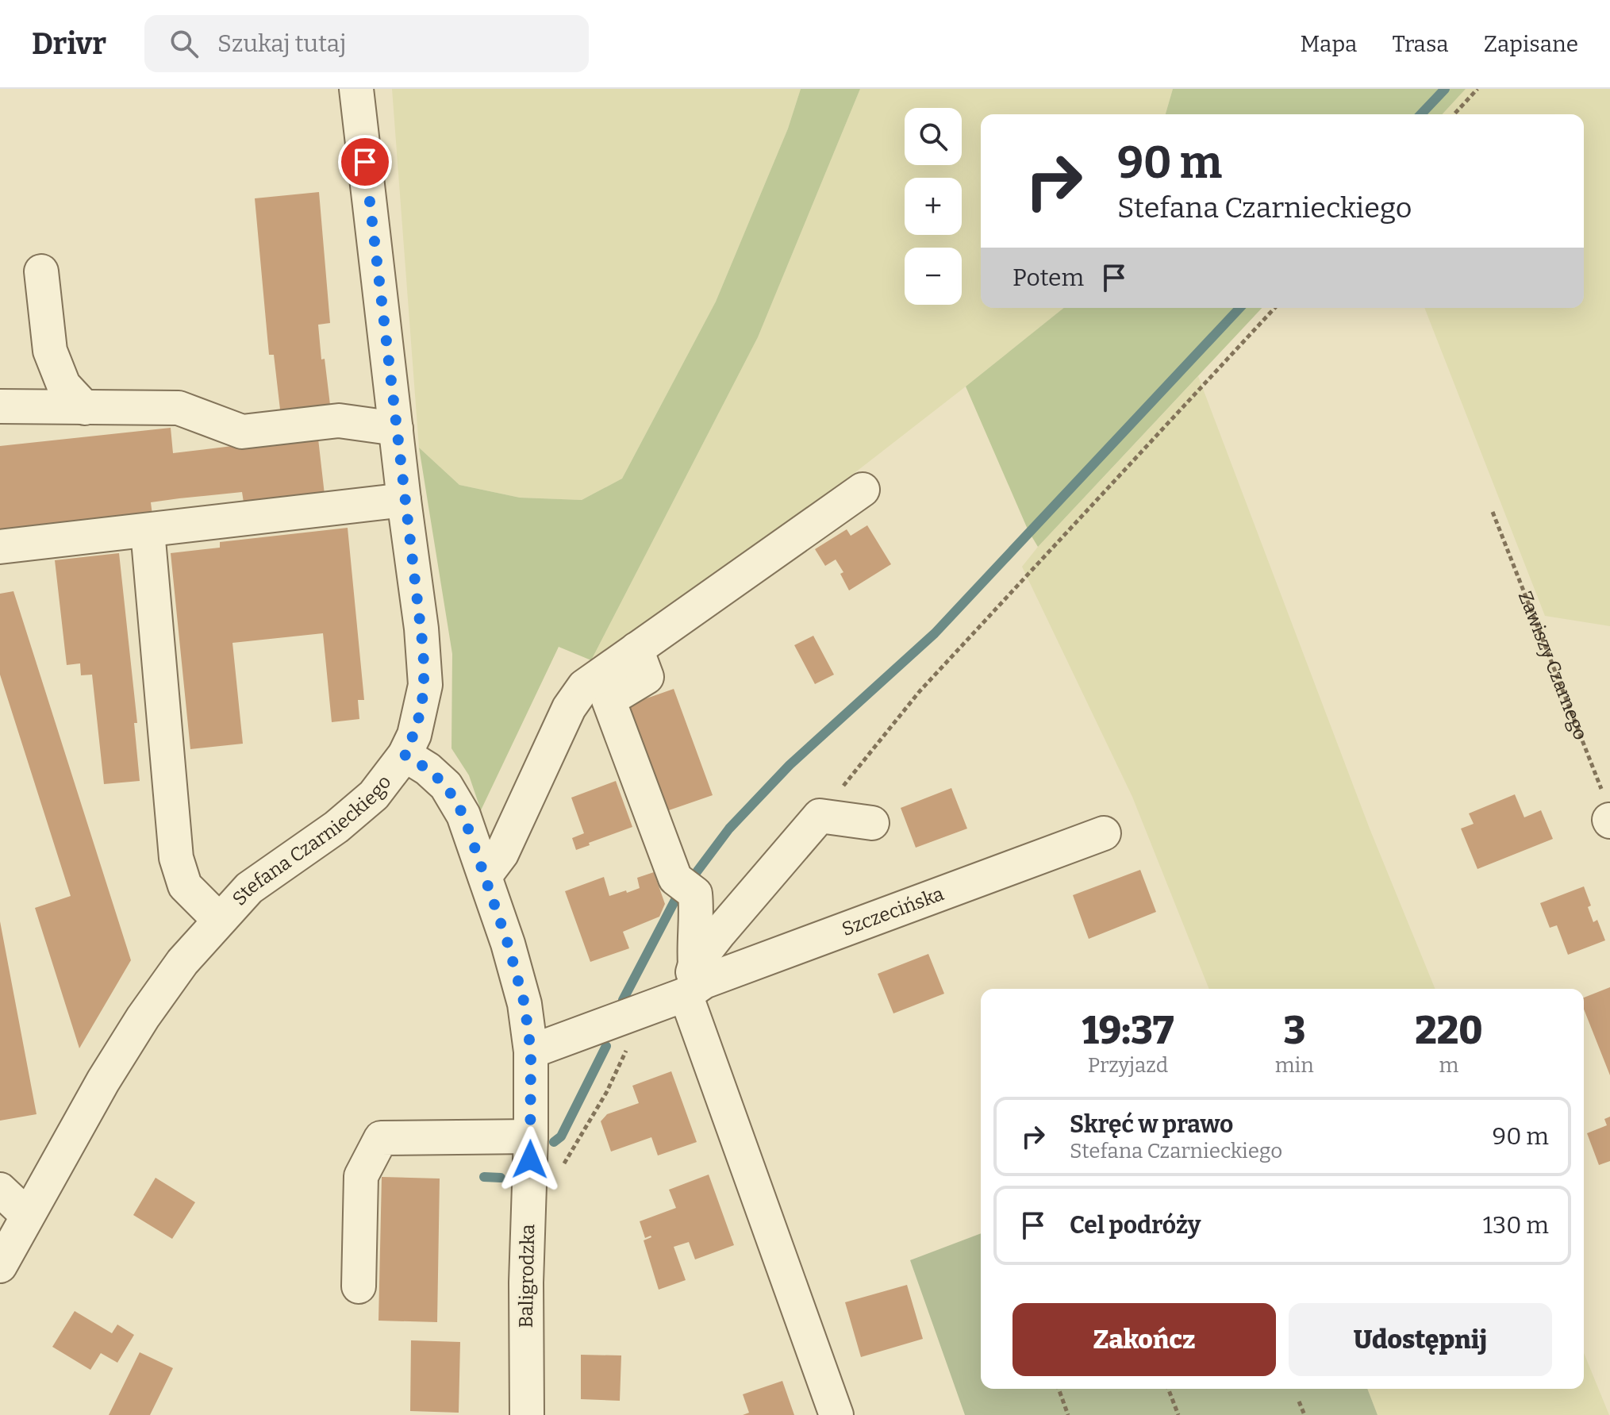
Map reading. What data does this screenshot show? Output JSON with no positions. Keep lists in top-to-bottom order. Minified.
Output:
{"streets":{"street":["Stefana Czarnieckiego","Szczecińska","Baligrodzka"],"path":["Zawiszy Czarnego"]},"crossings":[["Stefana Czarnieckiego","Baligrodzka"],["Szczecińska","Baligrodzka"]],"page":{"header":"Drivr","search":"Szukaj tutaj","nav":["Mapa","Trasa","Zapisane"],"map_buttons":["+","−"],"turn":["90 m","Stefana Czarnieckiego"],"then":"Potem","eta":["19:37","Przyjazd","3","min","220","m"],"list":[{"name":"Skręć w prawo","note":"Stefana Czarnieckiego","value":"90 m"},{"name":"Cel podróży","value":"130 m"}],"buttons":["Zakończ","Udostępnij"]}}
